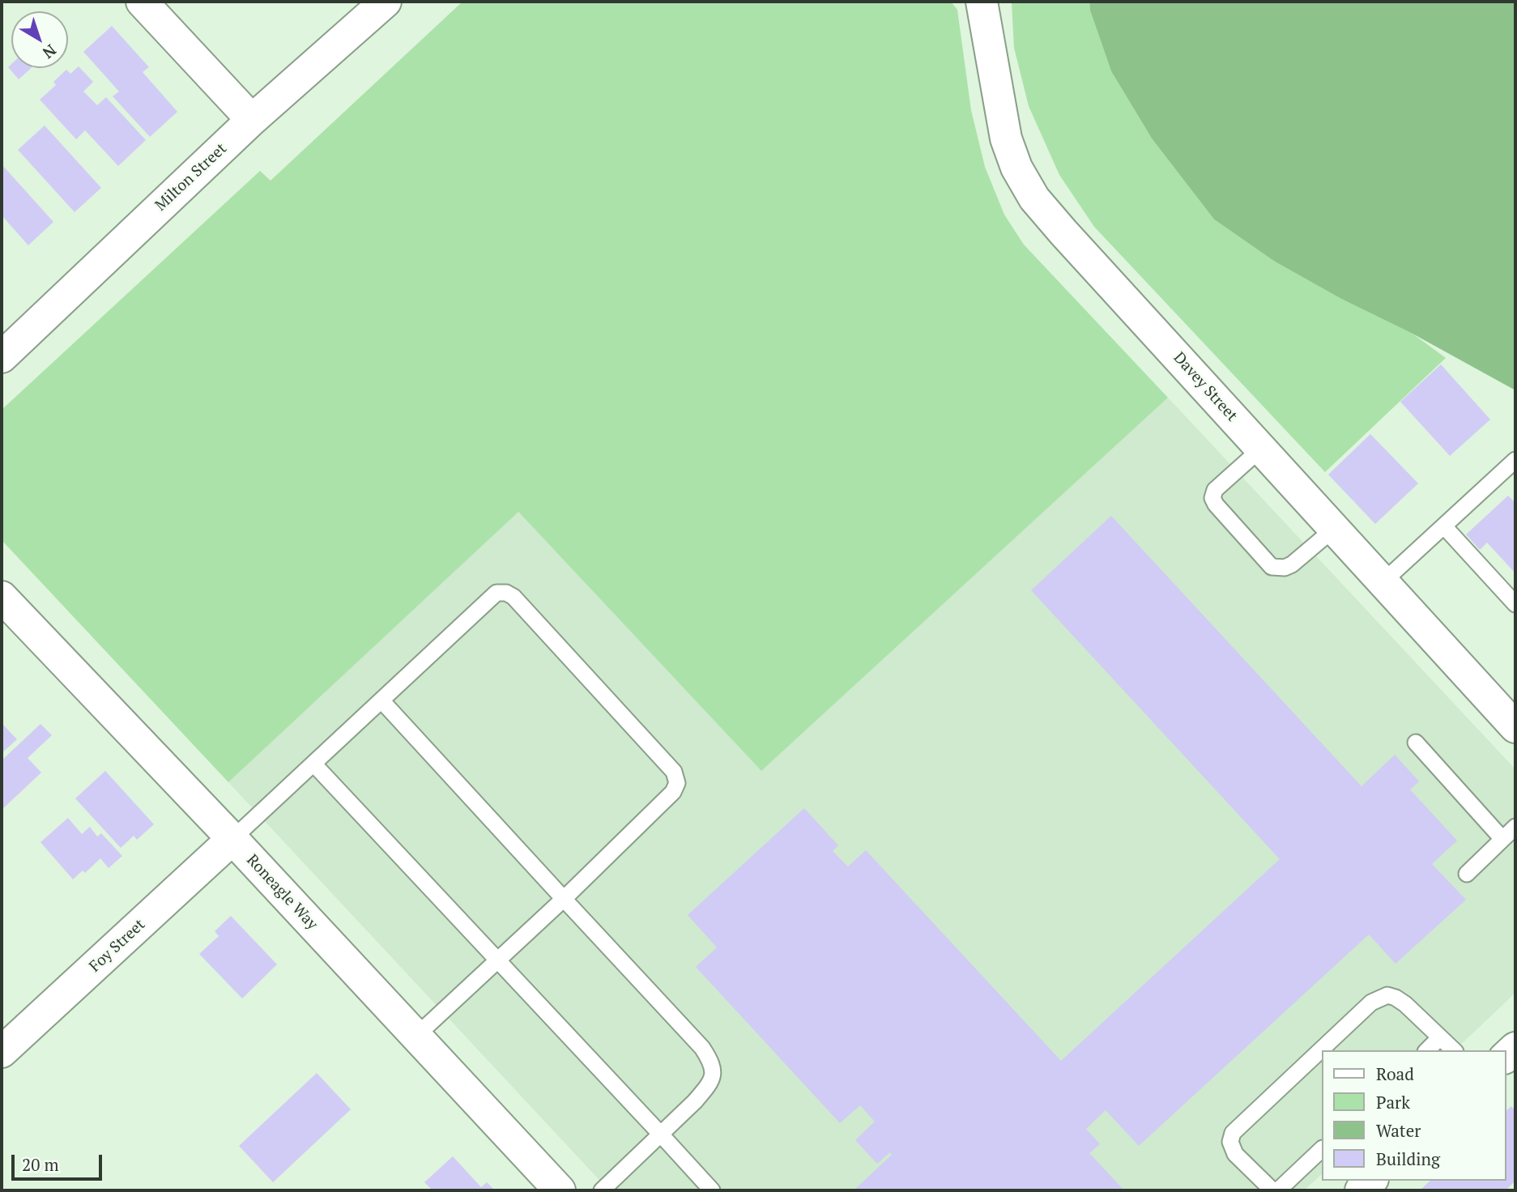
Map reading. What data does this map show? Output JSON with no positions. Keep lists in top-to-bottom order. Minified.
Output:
{"streets":{"street":["Milton Street","Davey Street","Roneagle Way","Foy Street"]},"crossings":[["Roneagle Way","Foy Street"]],"legend":["Road","Park","Water","Building"],"scale_bar":"20 m","north":"bottom right"}
